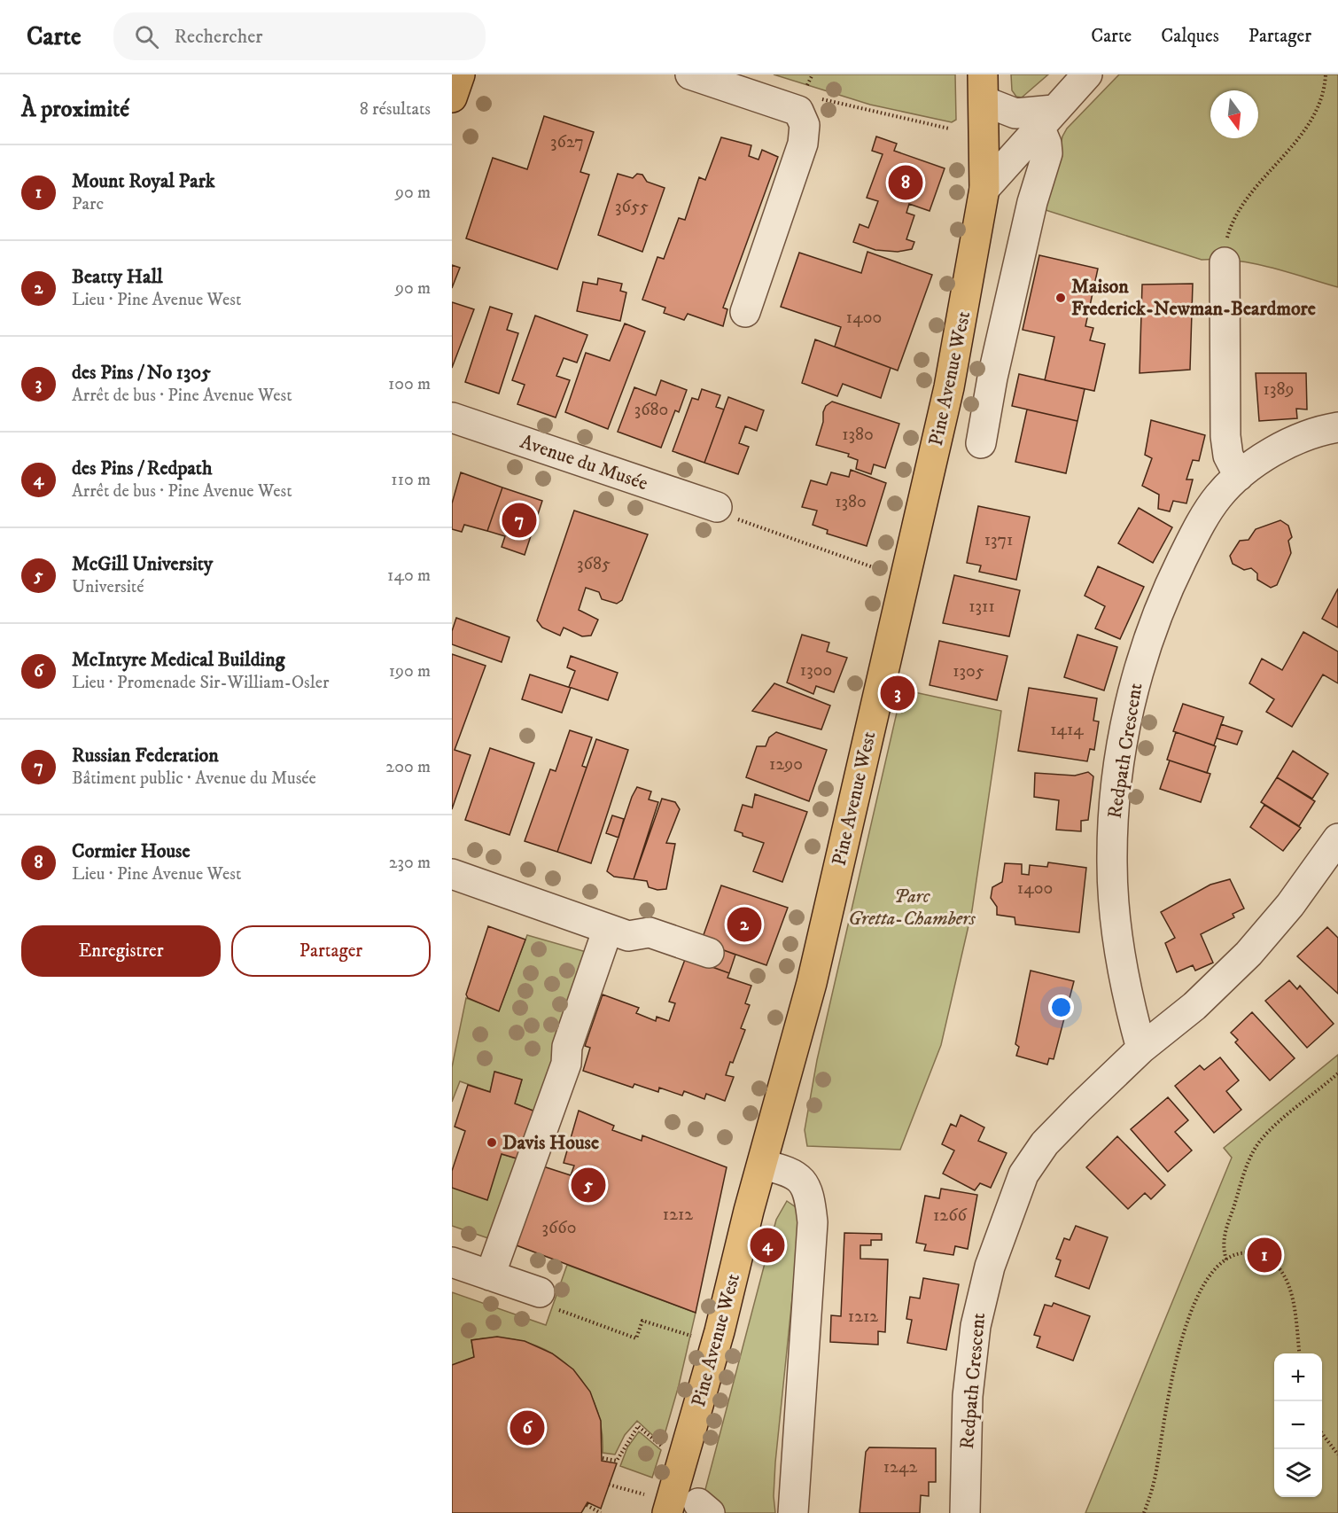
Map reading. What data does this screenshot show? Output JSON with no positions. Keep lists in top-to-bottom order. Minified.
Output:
{"streets":{"main road":["Pine Avenue West"],"street":["Avenue du Musée","Redpath Crescent"]},"parks":["Parc Gretta-Chambers"],"places":["Maison Frederick-Newman-Beardmore","Davis House"],"house_numbers":["3627","3655","1400","1389","3680","1380","1380","1371","3685","1311","1300","1305","1414","1290","1400","1212","1266","3660","1212","1242"],"north":"bottom","page":{"header":"Carte","search":"Rechercher","nav":["Carte","Calques","Partager"],"heading":["À proximité","8 résultats"],"list":[{"mark":"1","name":"Mount Royal Park","note":"Parc","value":"90 m"},{"mark":"2","name":"Beatty Hall","note":"Lieu · Pine Avenue West","value":"90 m"},{"mark":"3","name":"des Pins / No 1305","note":"Arrêt de bus · Pine Avenue West","value":"100 m"},{"mark":"4","name":"des Pins / Redpath","note":"Arrêt de bus · Pine Avenue West","value":"110 m"},{"mark":"5","name":"McGill University","note":"Université","value":"140 m"},{"mark":"6","name":"McIntyre Medical Building","note":"Lieu · Promenade Sir-William-Osler","value":"190 m"},{"mark":"7","name":"Russian Federation","note":"Bâtiment public · Avenue du Musée","value":"200 m"},{"mark":"8","name":"Cormier House","note":"Lieu · Pine Avenue West","value":"230 m"}],"pins":["8","7","3","2","5","4","1","6"],"buttons":["Enregistrer","Partager"],"map_buttons":["+","−"]}}
